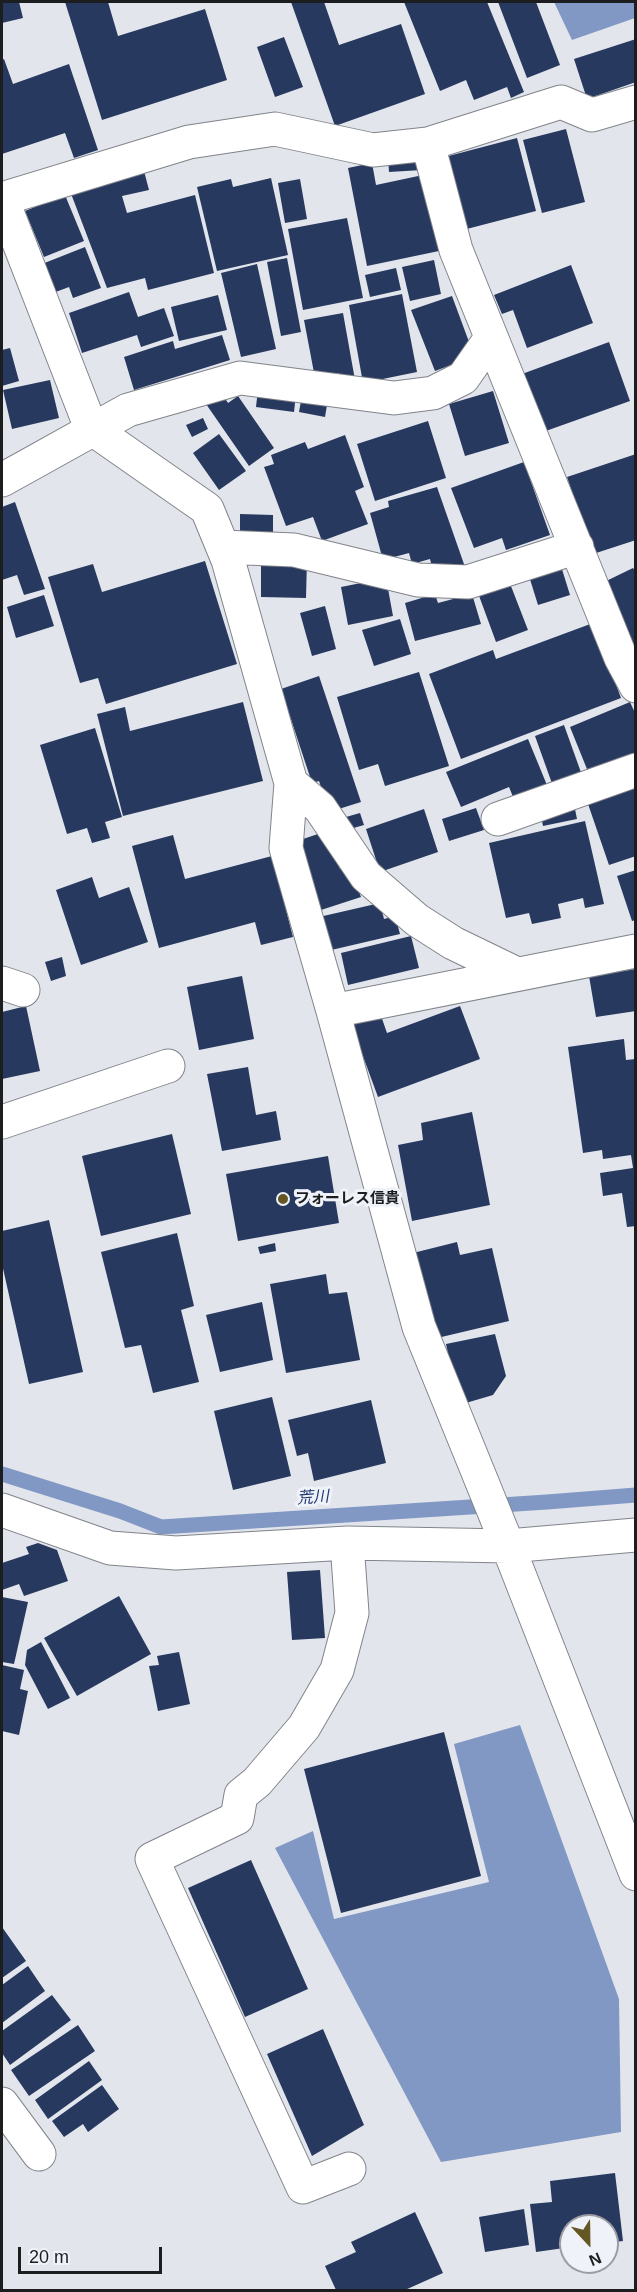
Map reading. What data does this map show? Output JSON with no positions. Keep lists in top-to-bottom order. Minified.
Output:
{"water":["荒川"],"places":["フォーレス信貴"],"scale_bar":"20 m","north":"bottom"}
